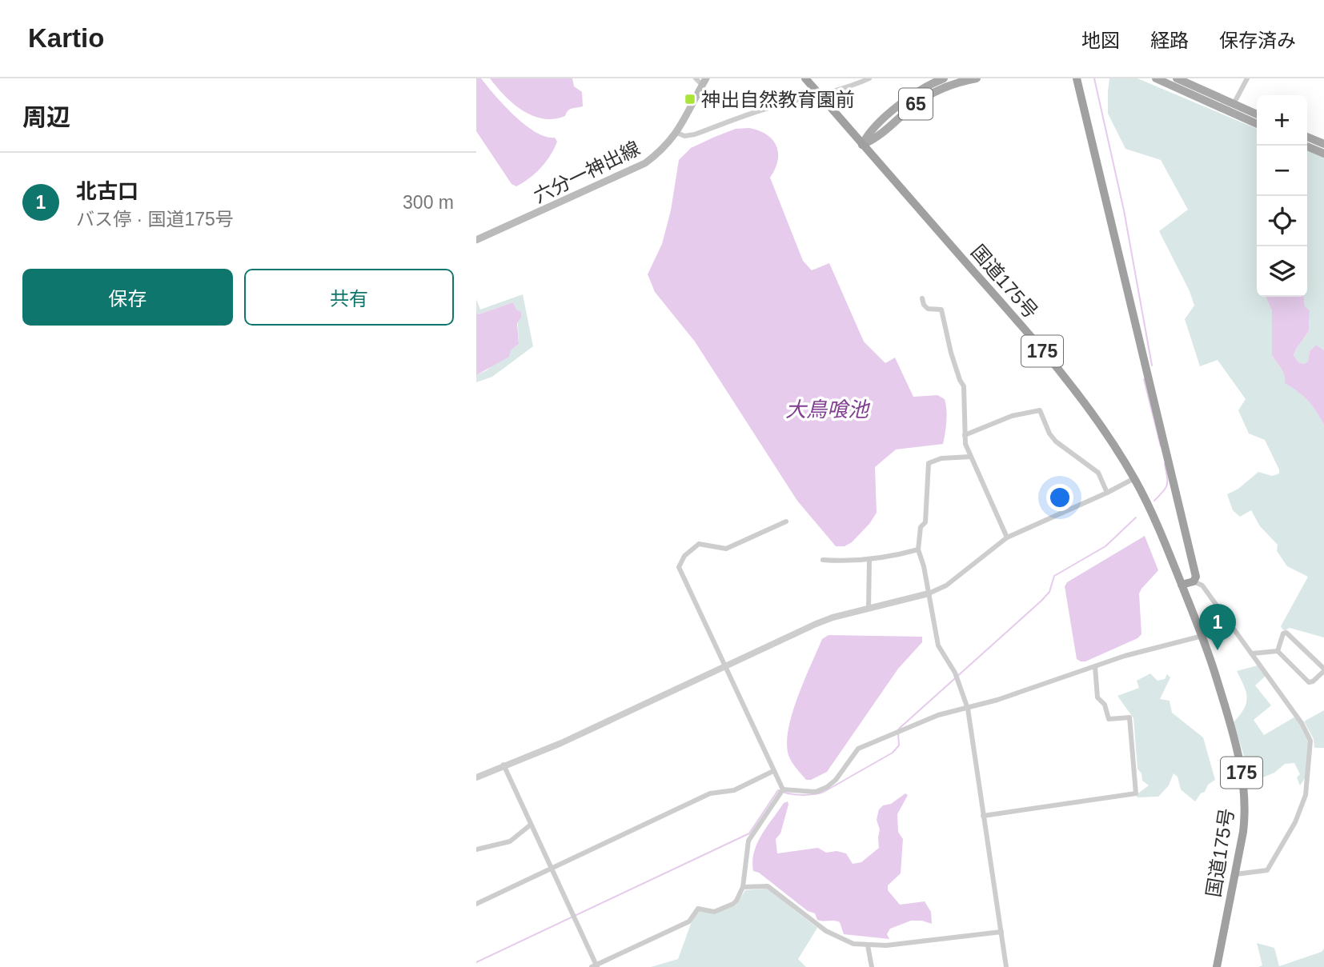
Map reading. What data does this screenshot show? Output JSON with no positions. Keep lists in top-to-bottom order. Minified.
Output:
{"streets":{"highway":["国道175号","175"],"main road":["65","六分一神出線"]},"crossings":[["65","国道175号"]],"water":["大鳥喰池"],"places":{"transit":["神出自然教育園前"]},"page":{"header":"Kartio","nav":["地図","経路","保存済み"],"heading":"周辺","map_buttons":["+","−"],"list":[{"mark":"1","name":"北古口","note":"バス停 · 国道175号","value":"300 m"}],"buttons":["保存","共有"],"pins":"1"}}
